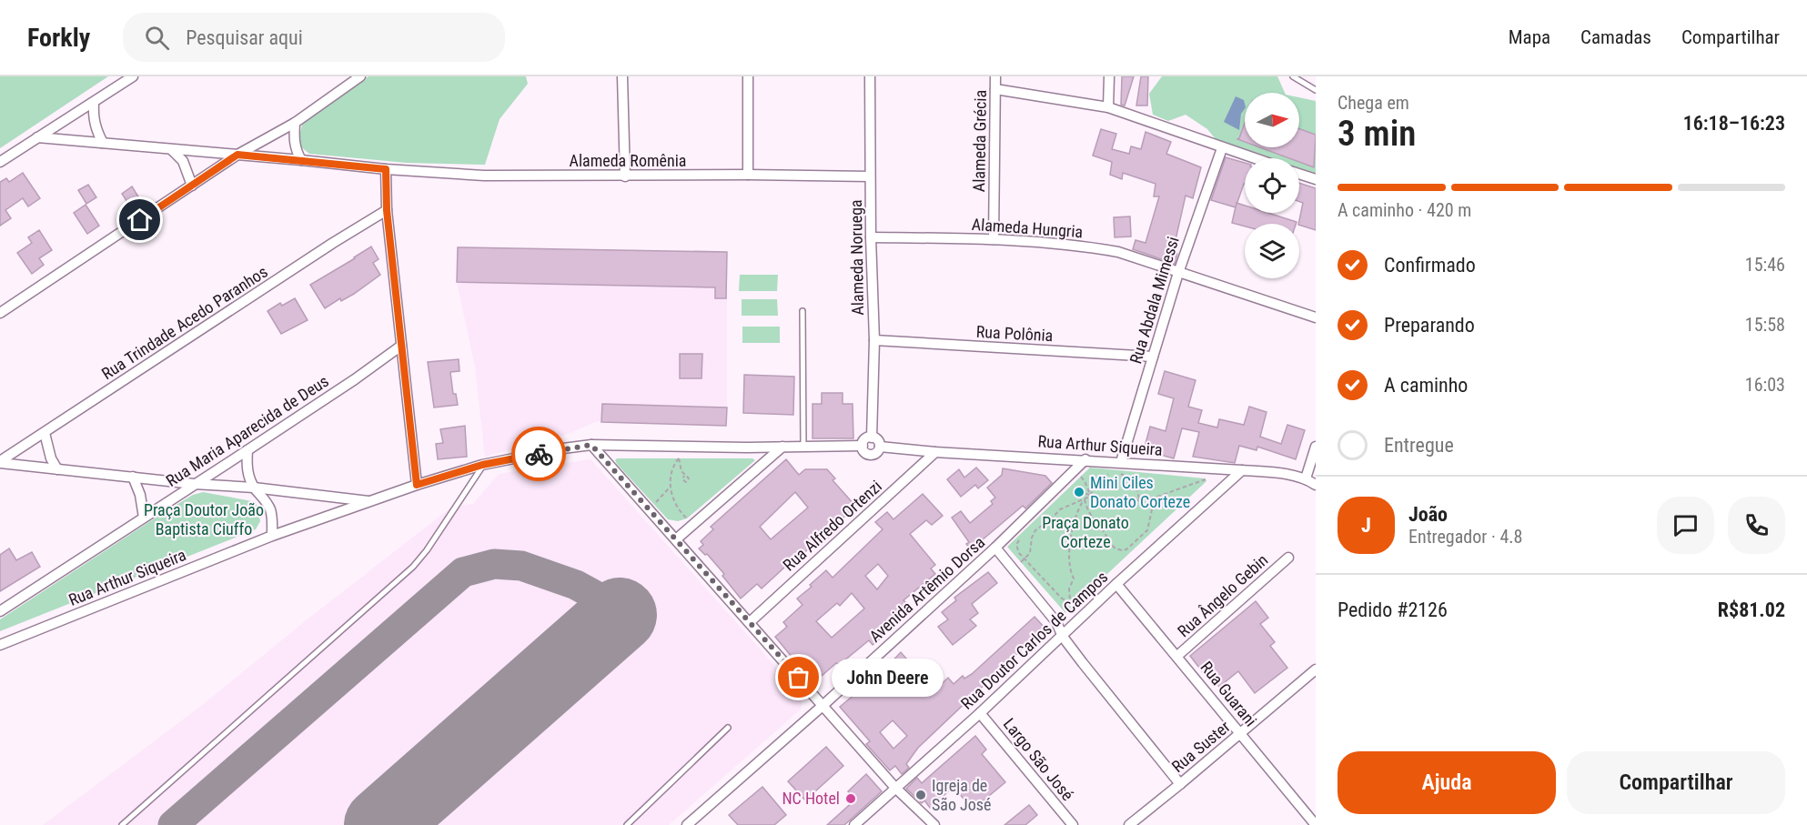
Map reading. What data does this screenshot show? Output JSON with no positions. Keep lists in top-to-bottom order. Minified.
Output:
{"streets":{"street":["Alameda Grécia","Alameda Romênia","Alameda Hungria","Alameda Noruega","Rua Abdala Mimessi","Rua Trindade Acedo Paranhos","Rua Polônia","Rua Maria Aparecida de Deus","Rua Arthur Siqueira","Rua Alfredo Ortenzi","Avenida Artêmio Dorsa","Rua Ângelo Gebin","Rua Doutor Carlos de Campos","Rua Guarani","Rua Suster","Largo São José"]},"crossings":[["Alameda Grécia","Alameda Hungria"],["Alameda Romênia","Alameda Noruega"],["Alameda Hungria","Alameda Noruega"],["Alameda Hungria","Rua Abdala Mimessi"],["Alameda Noruega","Rua Polônia"],["Alameda Noruega","Rua Arthur Siqueira"],["Rua Abdala Mimessi","Rua Polônia"],["Rua Abdala Mimessi","Rua Arthur Siqueira"],["Rua Arthur Siqueira","Rua Alfredo Ortenzi"],["Rua Arthur Siqueira","Avenida Artêmio Dorsa"],["Rua Arthur Siqueira","Rua Doutor Carlos de Campos"],["Rua Ângelo Gebin","Rua Guarani"],["Rua Doutor Carlos de Campos","Rua Guarani"],["Rua Doutor Carlos de Campos","Largo São José"],["Rua Guarani","Rua Suster"]],"parks":["Praça Doutor João Baptista Ciuffo","Praça Donato Corteze"],"places":["Mini Ciles Donato Corteze","John Deere","Igreja de São José","NC Hotel"],"north":"right","page":{"header":"Forkly","search":"Pesquisar aqui","nav":["Mapa","Camadas","Compartilhar"],"heading":["3 min","Chega em","16:18–16:23"],"panel":["João","Entregador · 4.8","Pedido #2126","R$81.02"],"bar":"A caminho · 420 m","list":[["Confirmado","15:46"],["Preparando","15:58"],["A caminho","16:03"],"Entregue"],"round":"J","bubble":"John Deere","buttons":["Ajuda","Compartilhar"]}}
